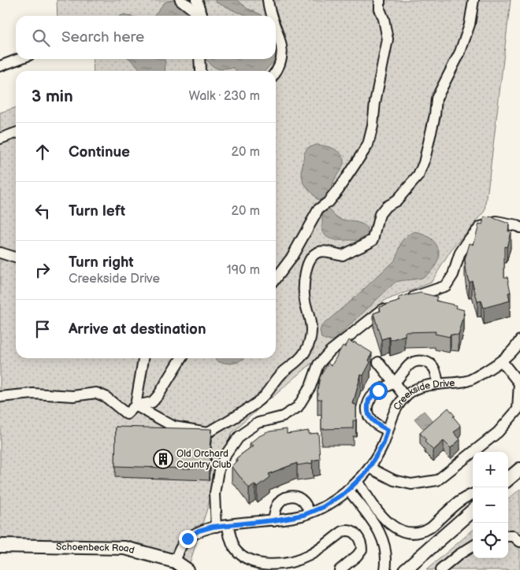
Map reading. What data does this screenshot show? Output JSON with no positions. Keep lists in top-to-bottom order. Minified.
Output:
{"streets":{"main road":["Schoenbeck Road"],"street":["Creekside Drive"]},"crossings":[["Creekside Drive","Schoenbeck Road"]],"places":{"building":["Old Orchard Country Club"]},"page":{"search":"Search here","heading":["3 min","Walk · 230 m"],"list":[["Continue","20 m"],["Turn left","20 m"],["Turn right","Creekside Drive","190 m"],"Arrive at destination"],"map_buttons":["+","−"]}}
